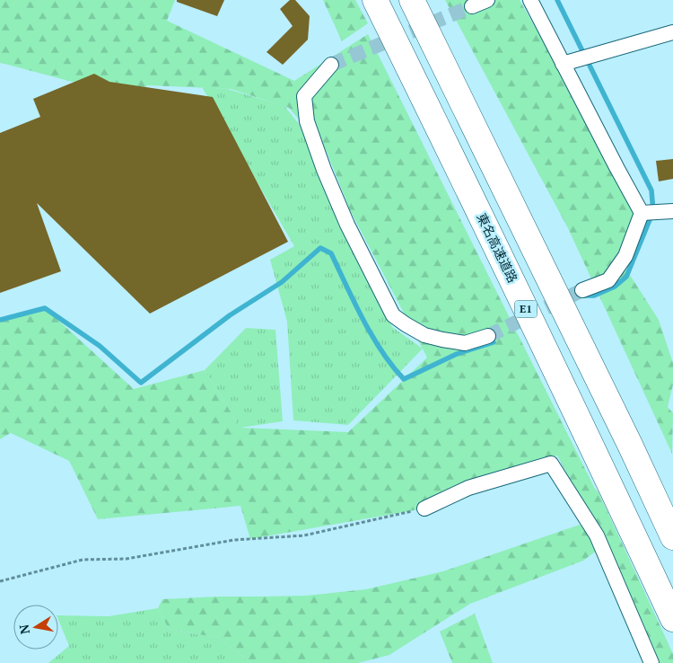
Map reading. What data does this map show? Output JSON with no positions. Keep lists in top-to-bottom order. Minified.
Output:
{"streets":{"highway":["東名高速道路","E1"]},"north":"left"}
